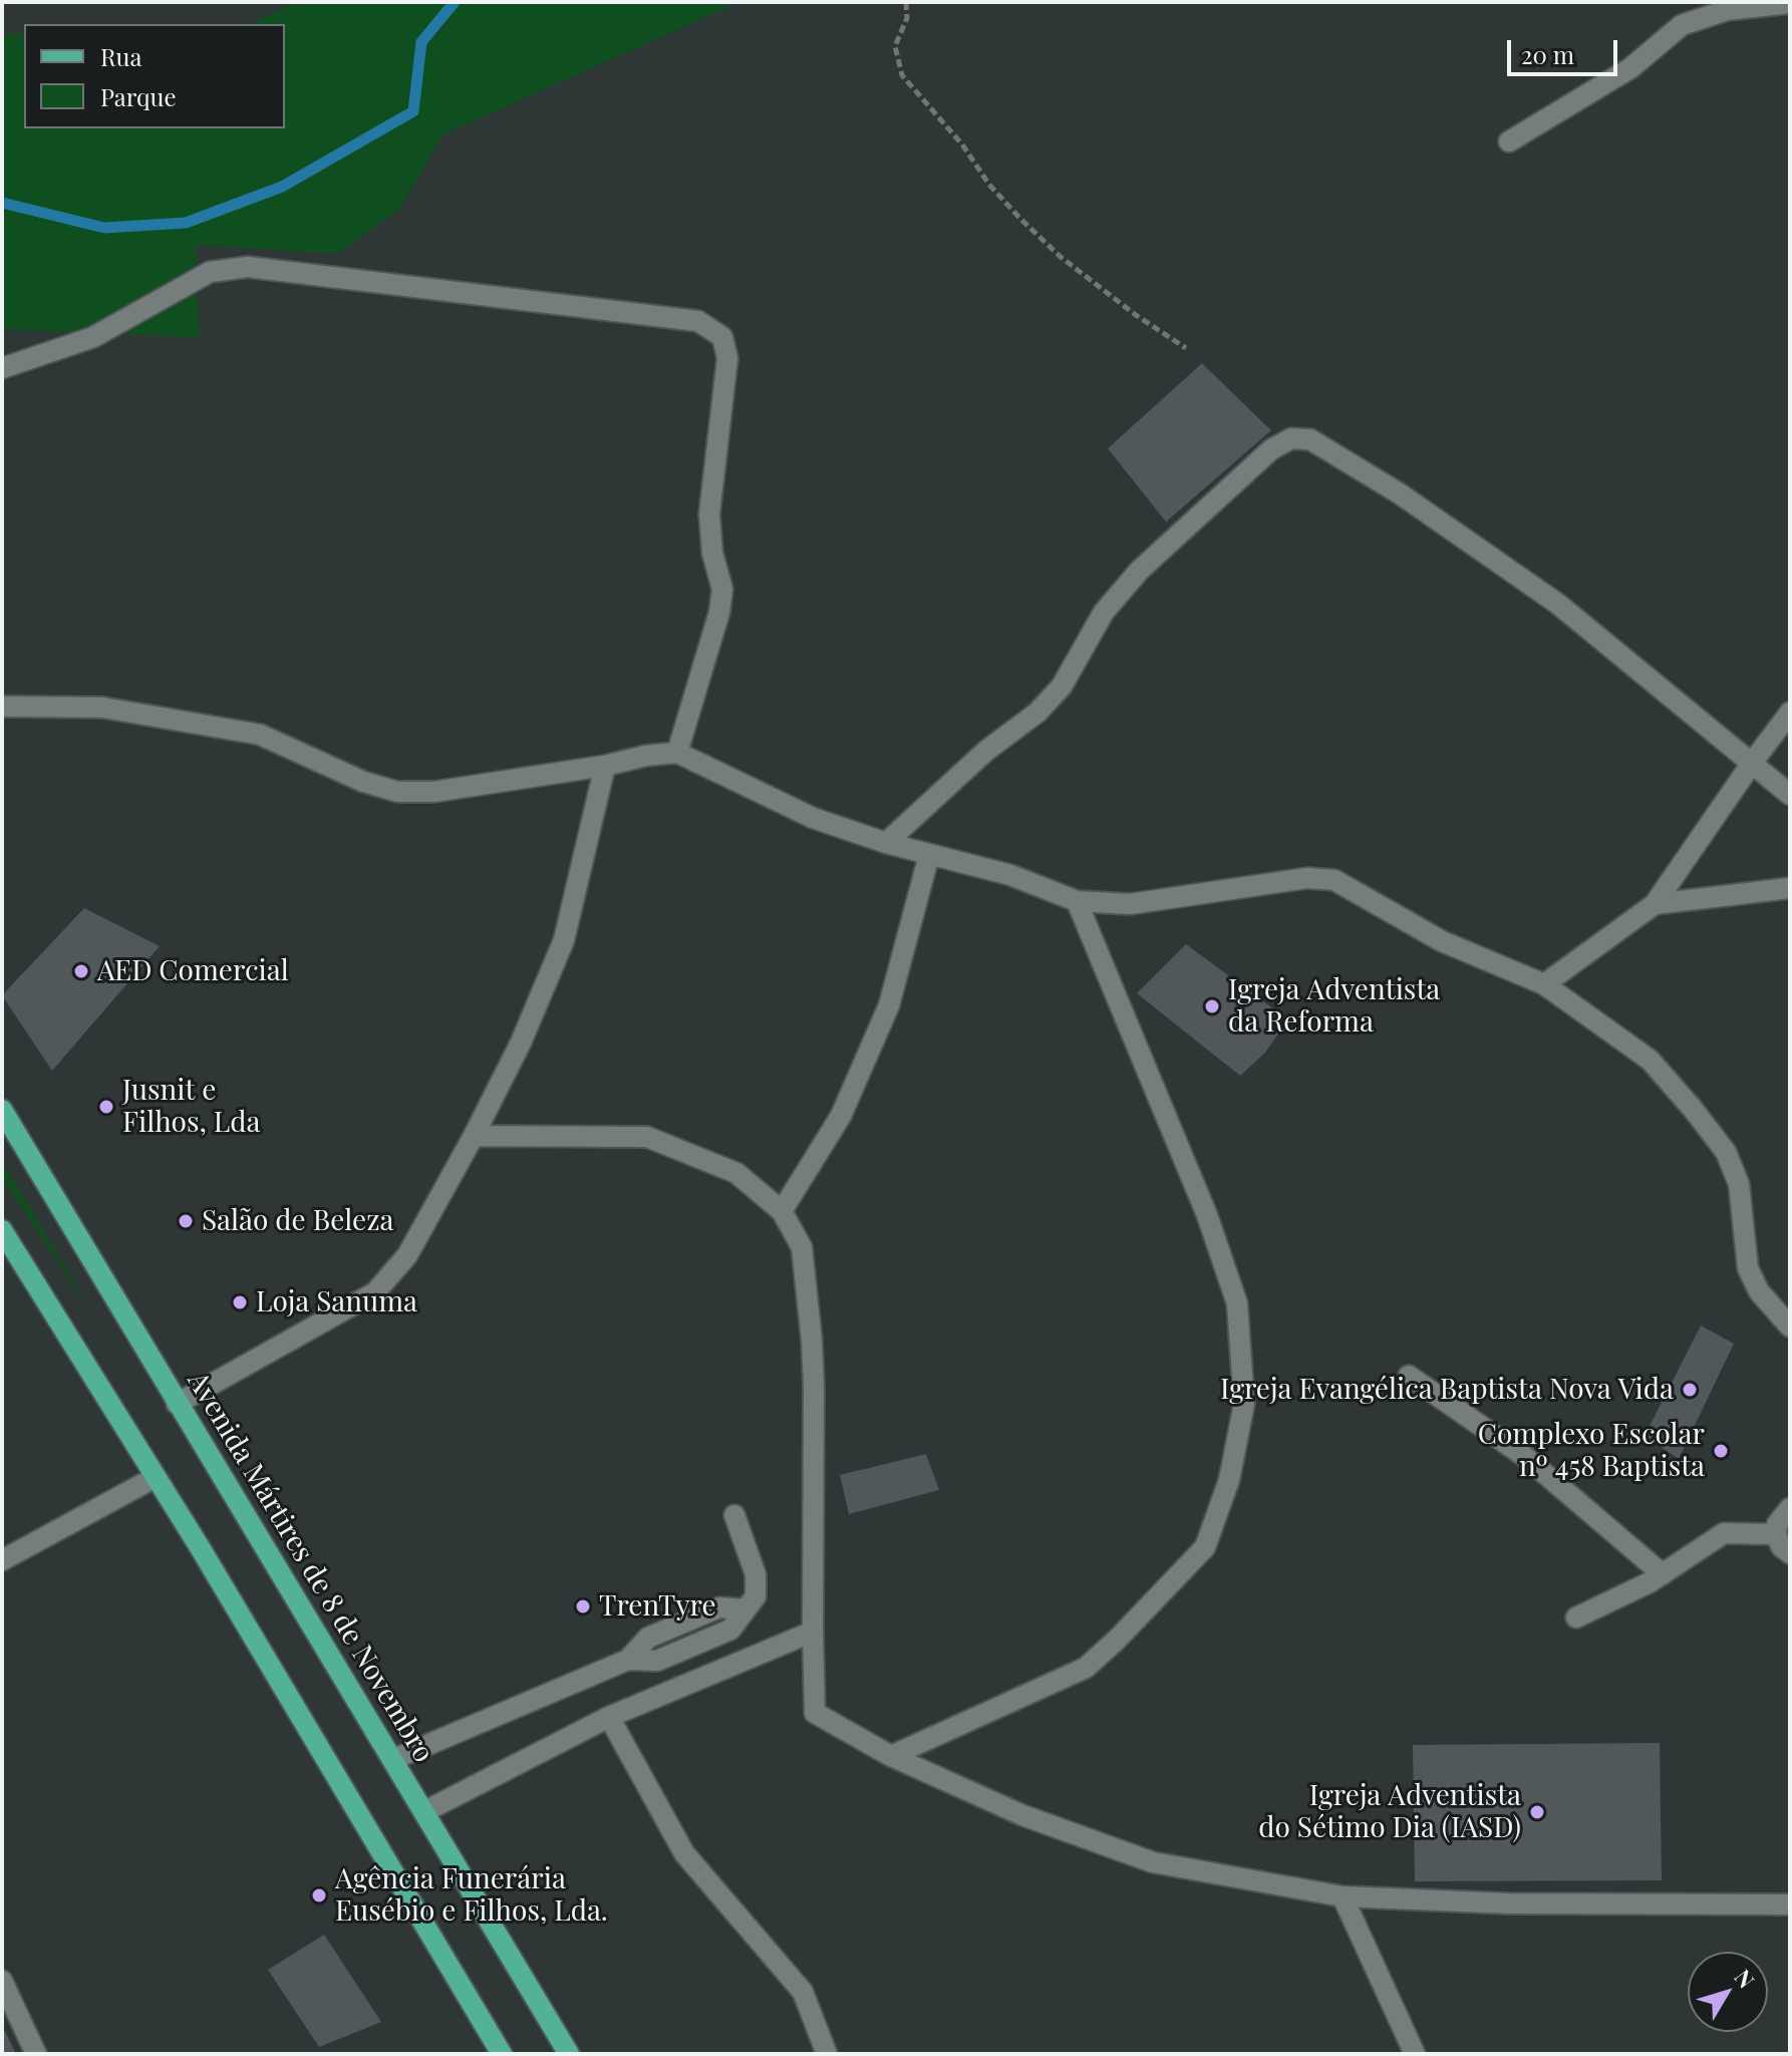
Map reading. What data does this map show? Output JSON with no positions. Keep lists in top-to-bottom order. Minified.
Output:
{"streets":{"main road":["Avenida Mártires de 8 de Novembro"]},"places":["AED Comercial","Igreja Adventista da Reforma","Jusnit e Filhos, Lda","Salão de Beleza","Loja Sanuma","Igreja Evangélica Baptista Nova Vida","Complexo Escolar nº 458 Baptista","TrenTyre","Igreja Adventista do Sétimo Dia (IASD)","Agência Funerária Eusébio e Filhos, Lda."],"legend":["Rua","Parque"],"scale_bar":"20 m","north":"top right"}
